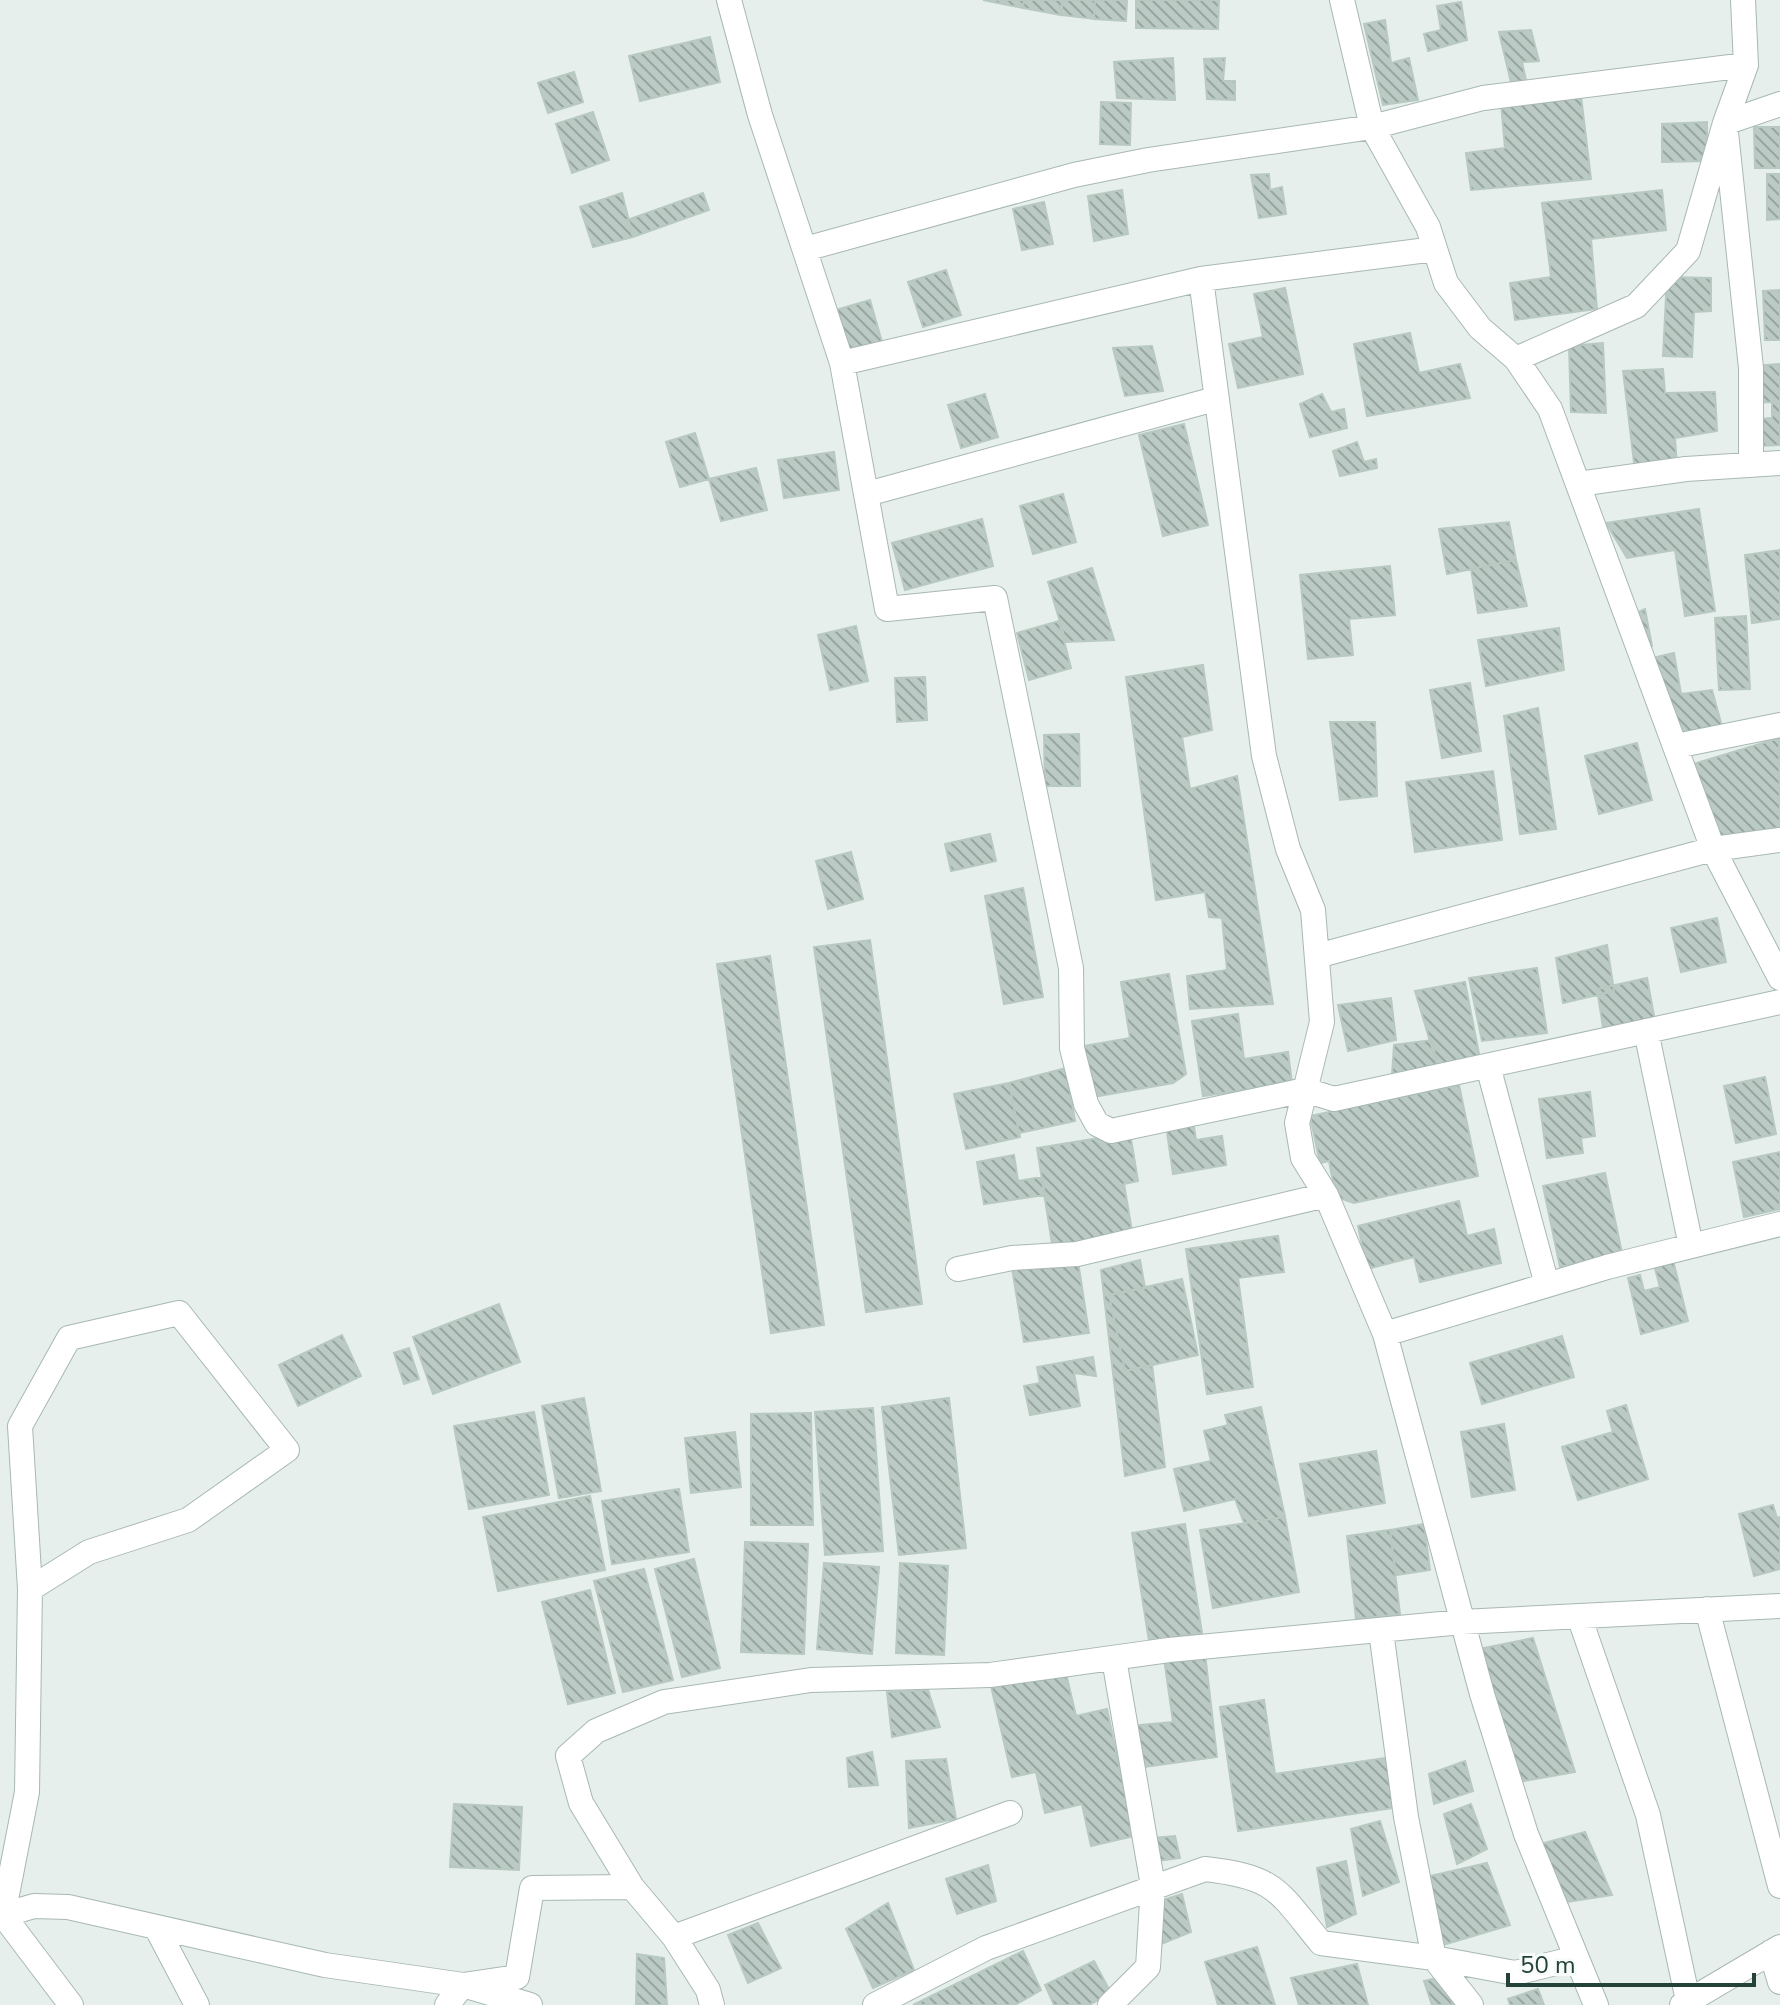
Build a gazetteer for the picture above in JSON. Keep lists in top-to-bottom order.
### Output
{
  "scale_bar": "50 m"
}
